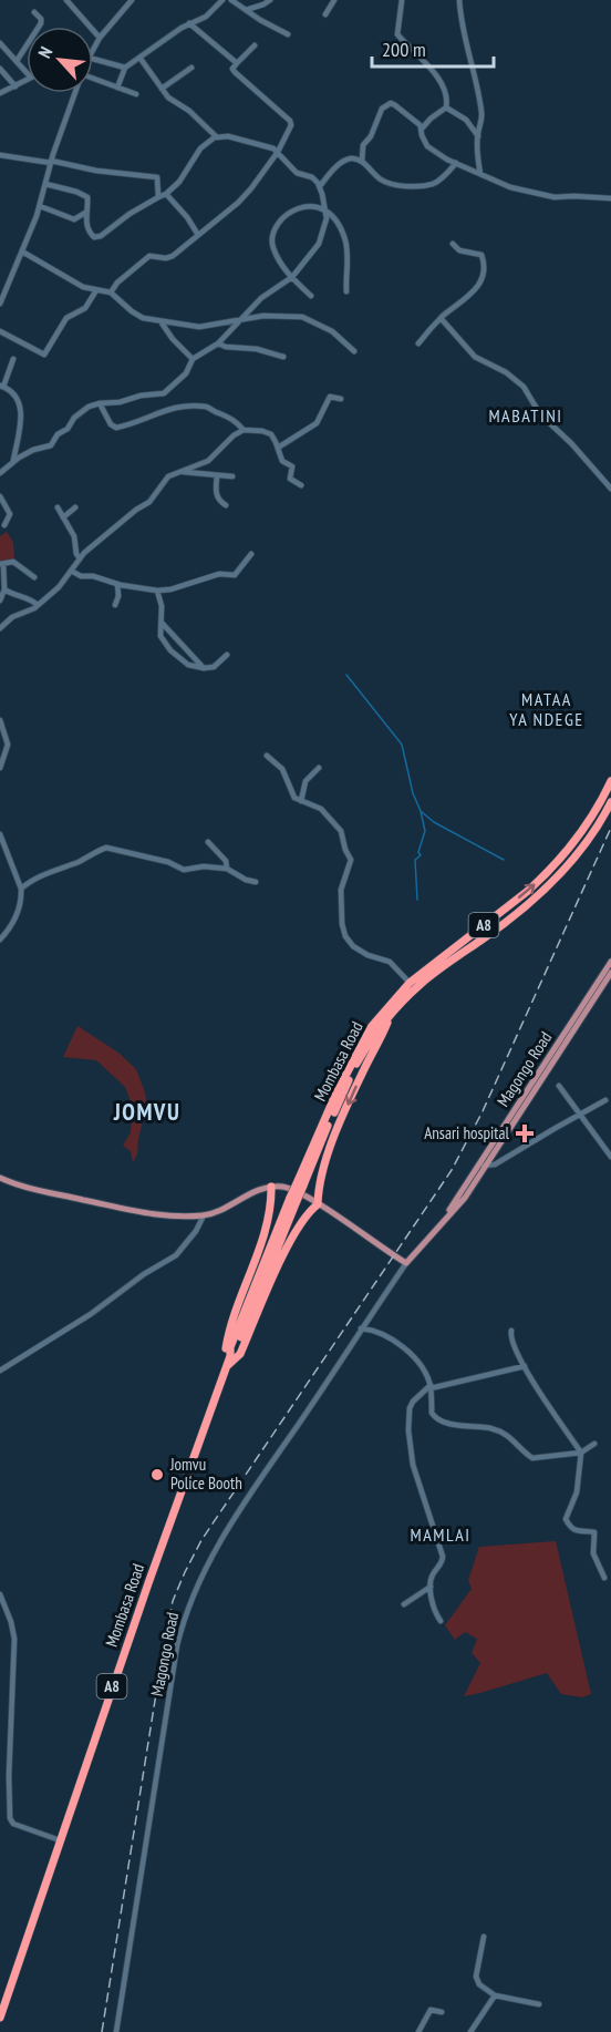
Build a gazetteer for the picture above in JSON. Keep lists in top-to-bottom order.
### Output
{
  "streets": {
    "highway": ["A8", "Mombasa Road"],
    "main road": ["Magongo Road"]
  },
  "districts": [
    "MABATINI",
    "MATAA YA NDEGE",
    "JOMVU",
    "MAMLAI"
  ],
  "places": {
    "health": ["Ansari hospital"],
    "other": ["Jomvu Police Booth"]
  },
  "scale_bar": "200 m",
  "north": "top left"
}
